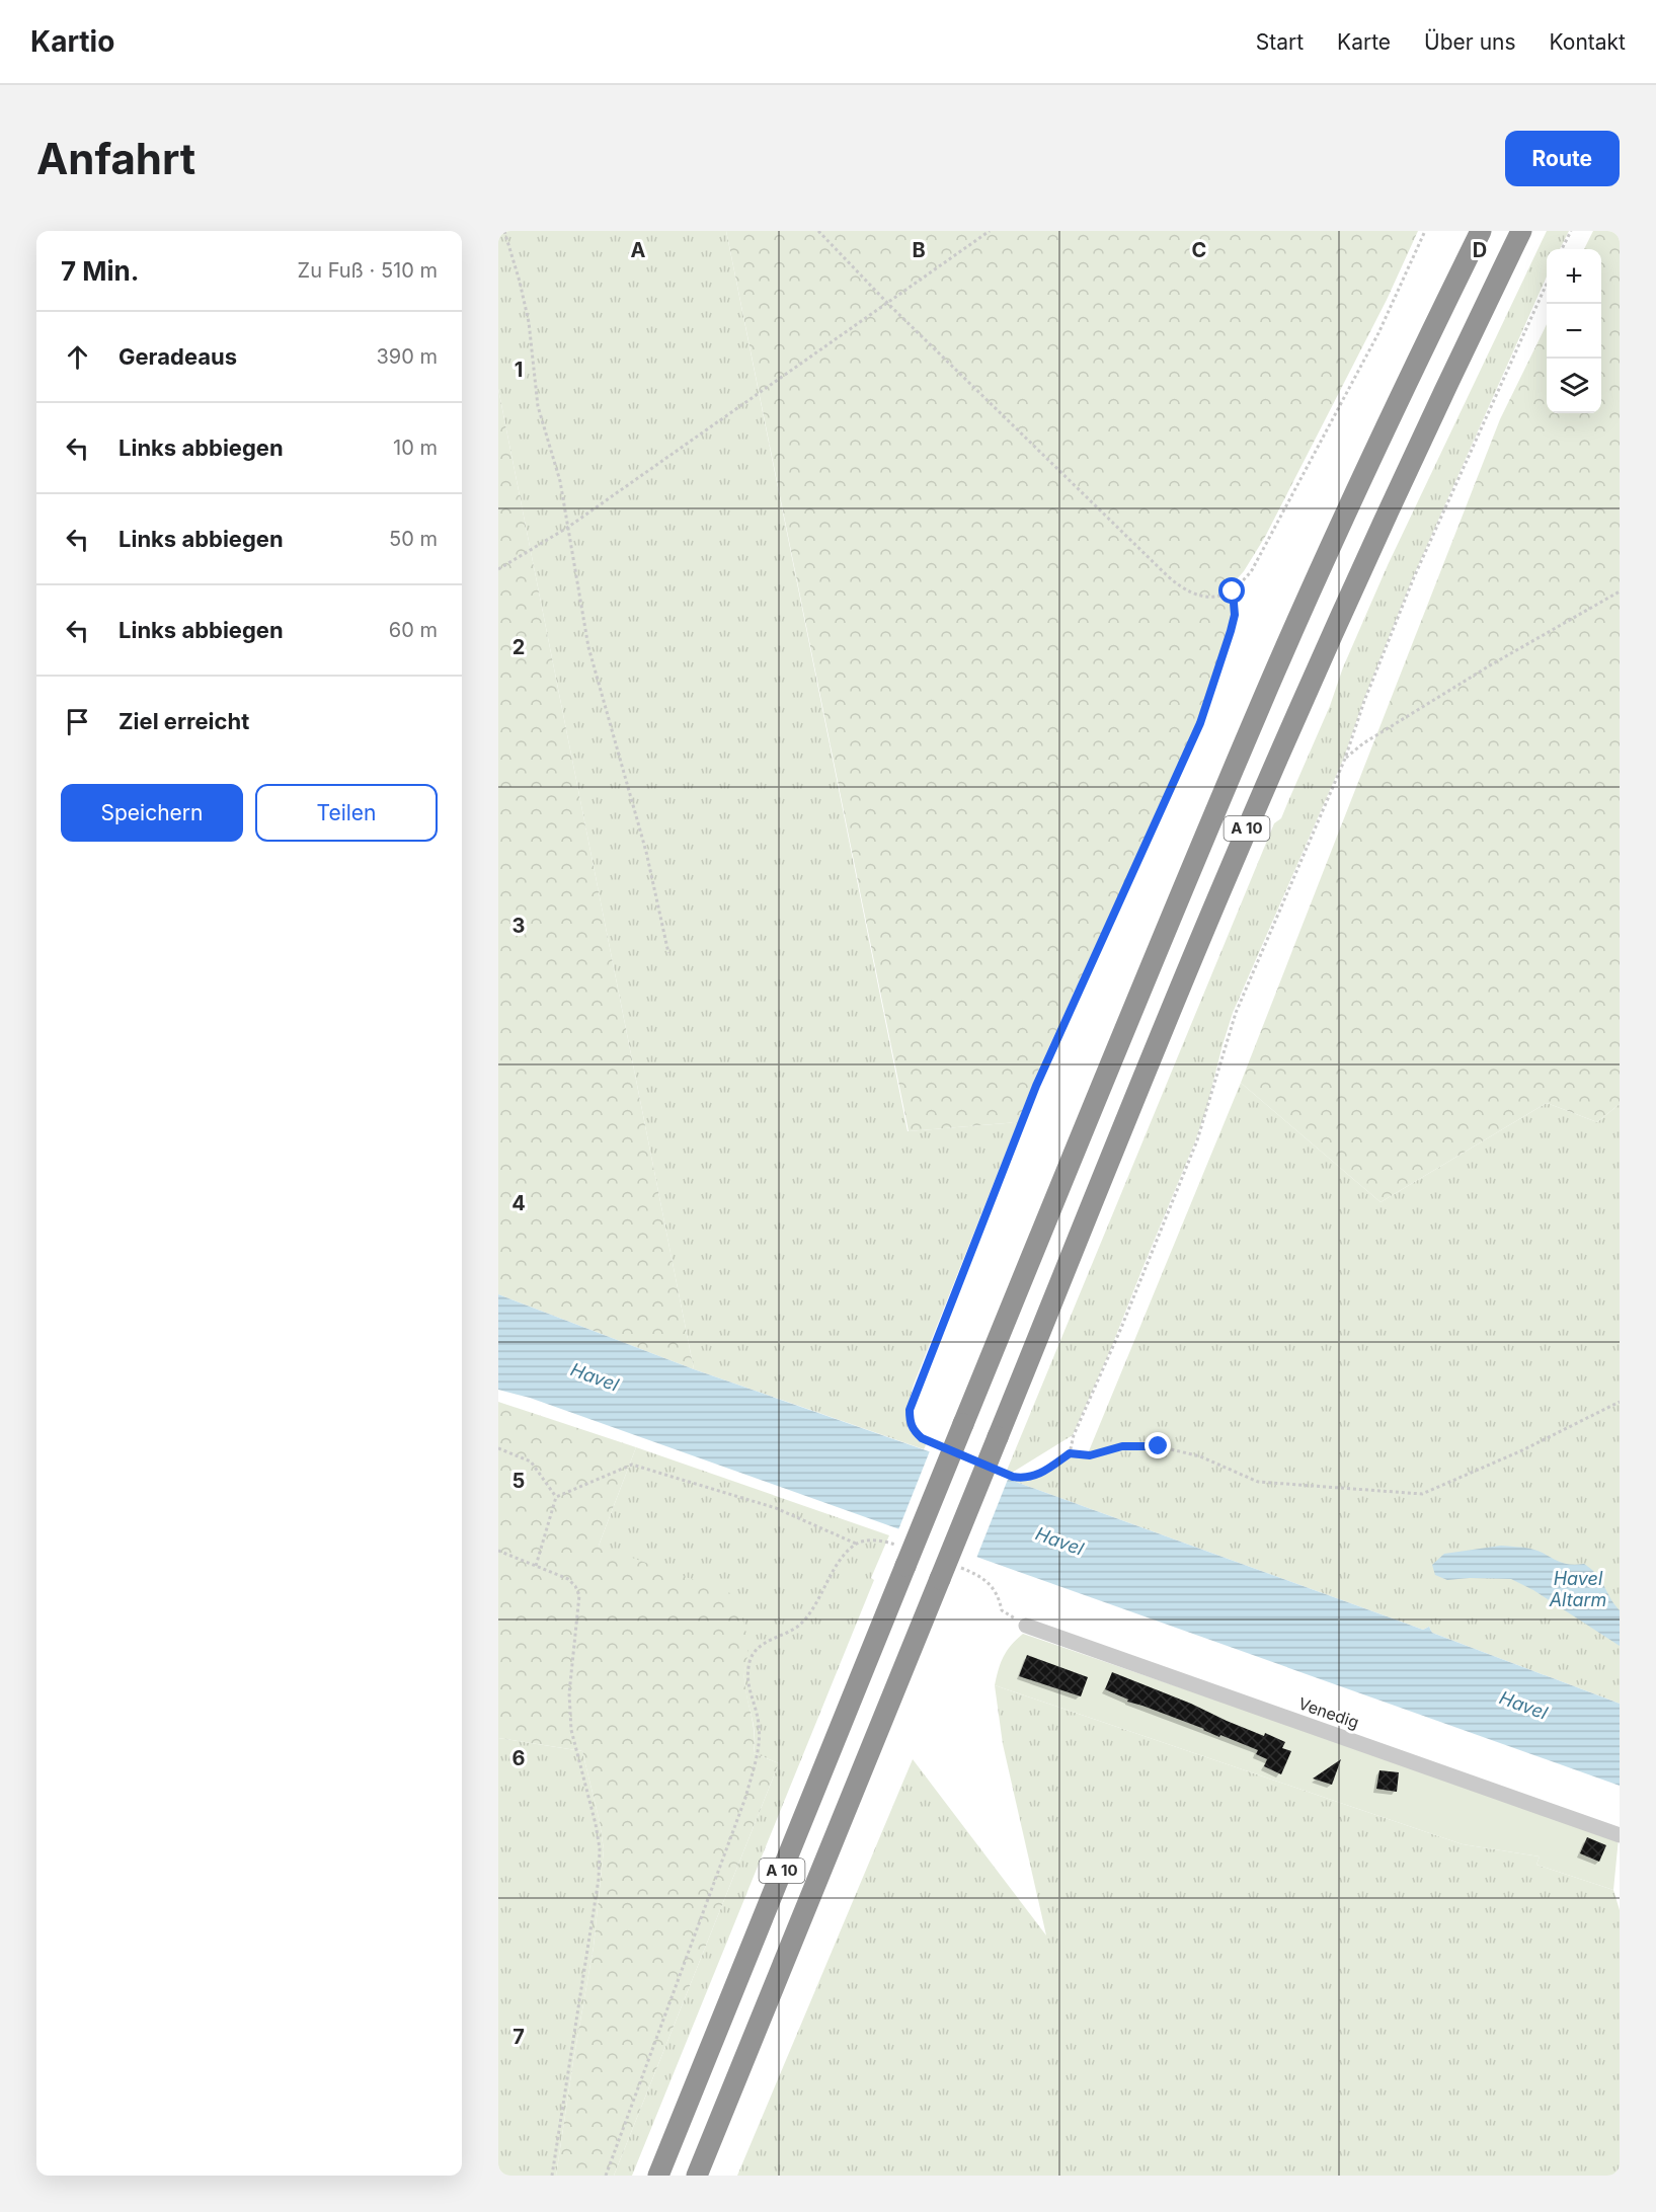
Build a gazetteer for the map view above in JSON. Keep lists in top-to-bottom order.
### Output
{
  "streets": {
    "highway": ["A 10"],
    "street": ["Venedig"]
  },
  "water": ["Havel", "Havel Altarm"],
  "page": {
    "header": "Kartio",
    "nav": [
      "Start",
      "Karte",
      "Über uns",
      "Kontakt"
    ],
    "buttons": [
      "Route",
      ["Speichern", "Teilen"]
    ],
    "title": "Anfahrt",
    "heading": ["7 Min.", "Zu Fuß · 510 m"],
    "map_buttons": ["+", "−"],
    "list": [
      ["Geradeaus", "390 m"],
      ["Links abbiegen", "10 m"],
      ["Links abbiegen", "50 m"],
      ["Links abbiegen", "60 m"],
      "Ziel erreicht"
    ]
  },
  "grid": {
    "columns": [
      "A",
      "B",
      "C",
      "D"
    ],
    "rows": [
      "1",
      "2",
      "3",
      "4",
      "5",
      "6",
      "7"
    ]
  }
}
